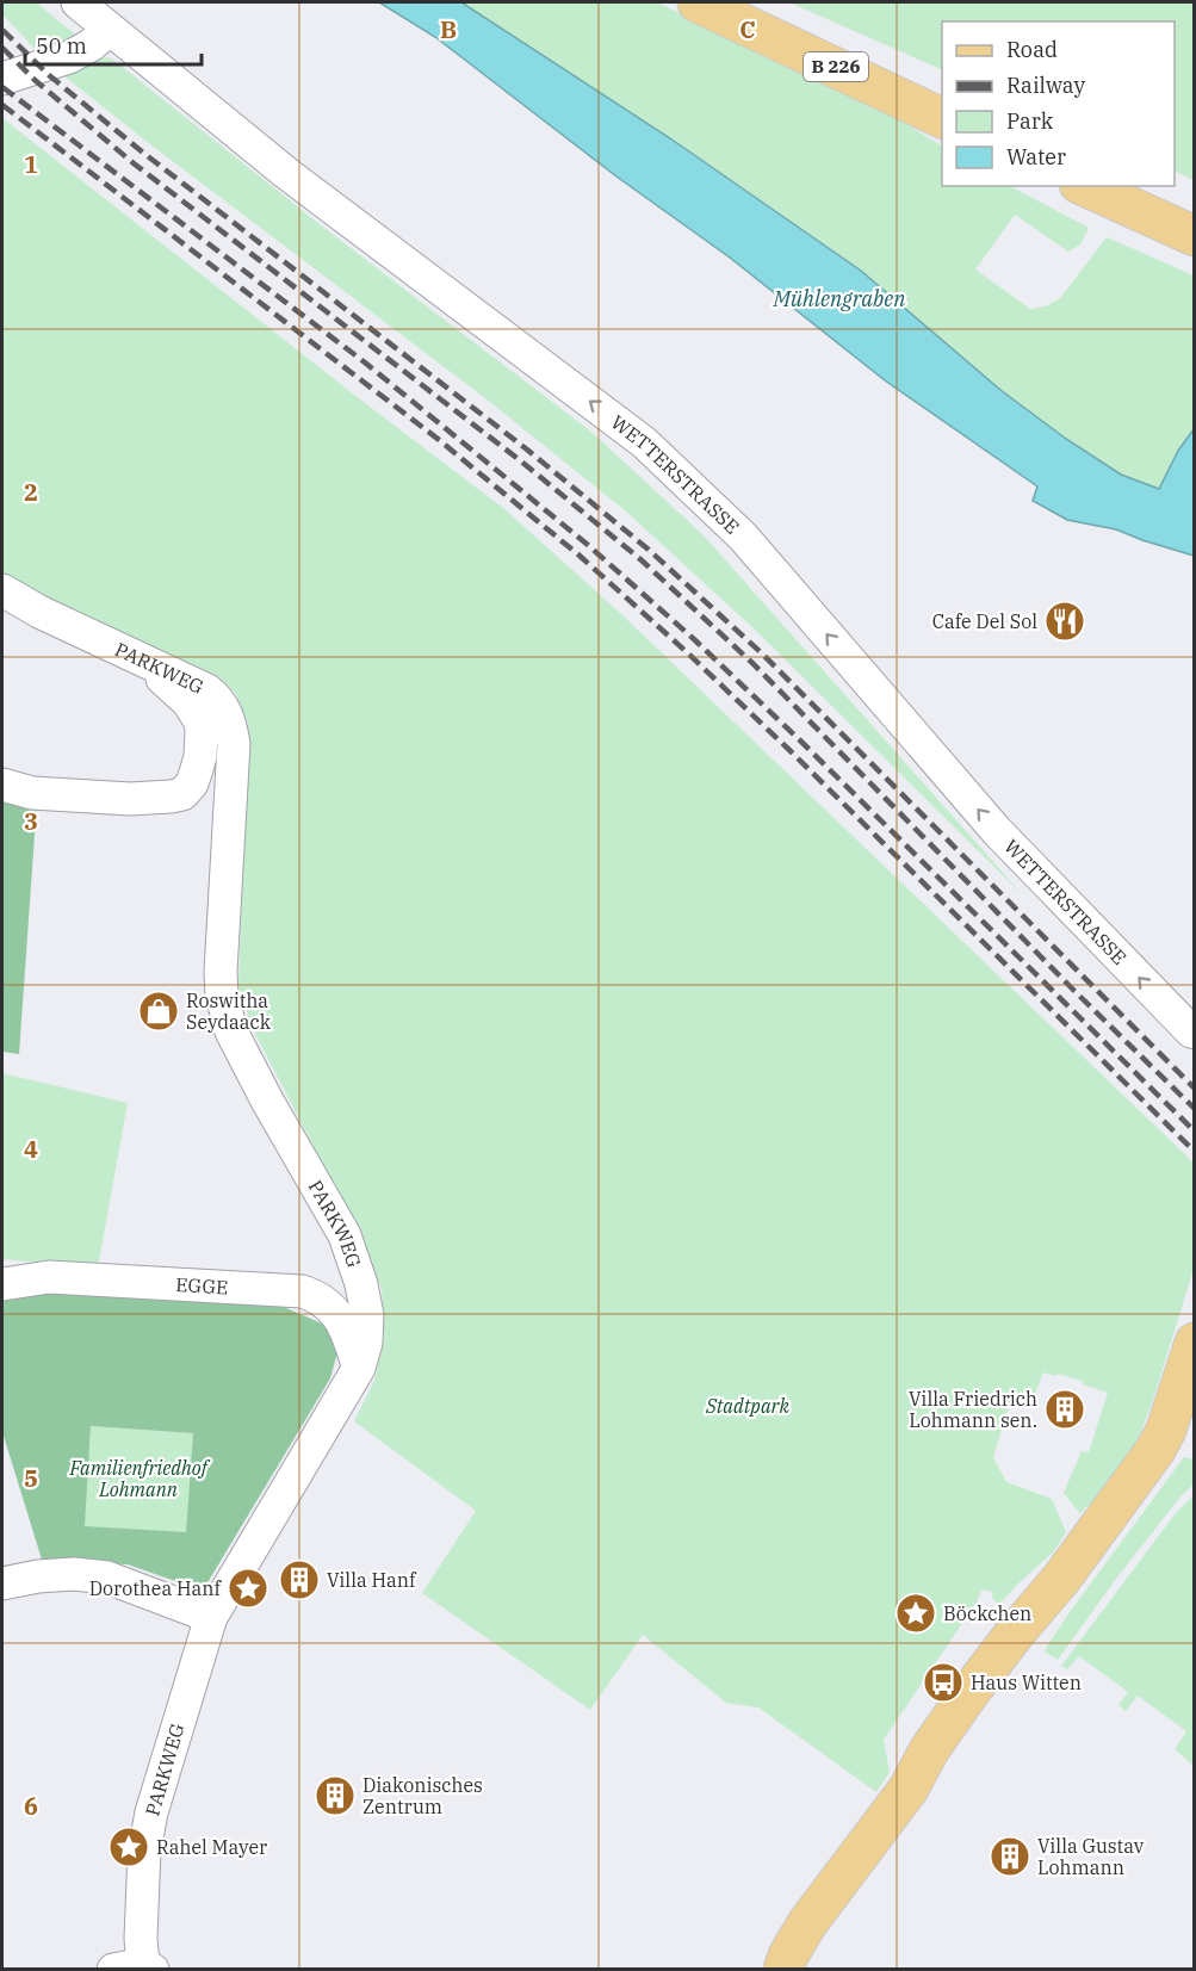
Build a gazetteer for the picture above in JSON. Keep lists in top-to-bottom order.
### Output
{
  "streets": {
    "main road": ["B 226"],
    "street": ["WETTERSTRASSE", "PARKWEG", "EGGE"]
  },
  "crossings": [
    ["PARKWEG", "EGGE"]
  ],
  "one_way": ["WETTERSTRASSE"],
  "water": ["Mühlengraben"],
  "parks": ["Stadtpark", "Familienfriedhof Lohmann"],
  "places": {
    "restaurant": ["Cafe Del Sol"],
    "shop": ["Roswitha Seydaack"],
    "building": [
      "Villa Friedrich Lohmann sen.",
      "Villa Hanf",
      "Diakonisches Zentrum",
      "Villa Gustav Lohmann"
    ],
    "place": ["Dorothea Hanf", "Böckchen", "Rahel Mayer"],
    "bus stop": ["Haus Witten"]
  },
  "legend": [
    "Road",
    "Railway",
    "Park",
    "Water"
  ],
  "scale_bar": "50 m",
  "grid": {
    "columns": ["B", "C"],
    "rows": [
      "1",
      "2",
      "3",
      "4",
      "5",
      "6"
    ]
  }
}
